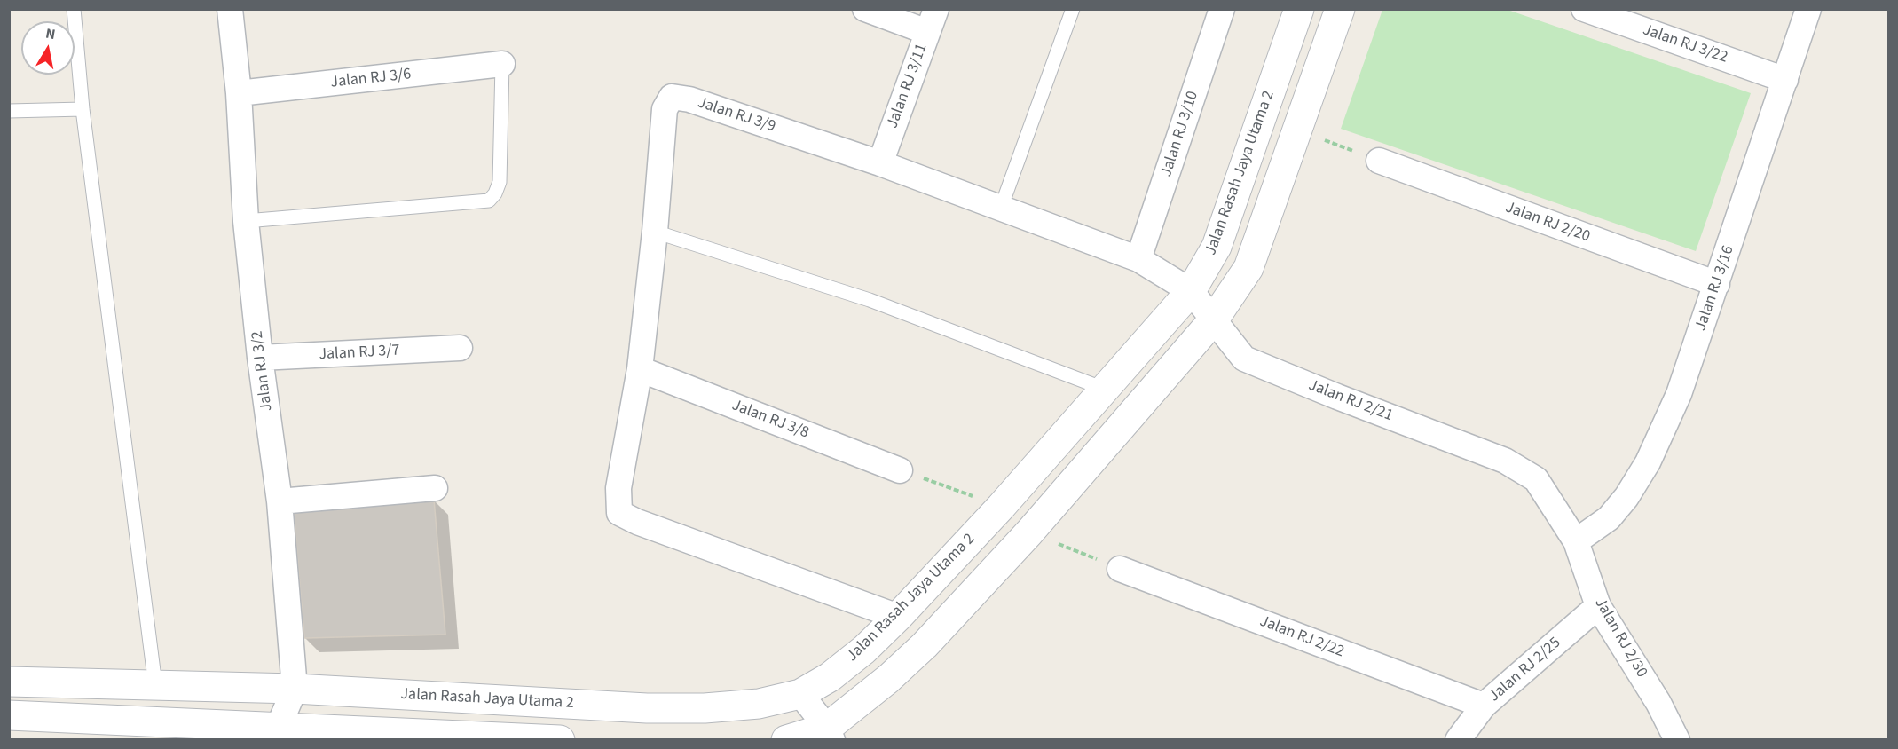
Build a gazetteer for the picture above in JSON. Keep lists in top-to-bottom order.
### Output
{
  "streets": {
    "street": [
      "Jalan RJ 3/22",
      "Jalan RJ 3/6",
      "Jalan RJ 3/11",
      "Jalan RJ 3/9",
      "Jalan RJ 3/10",
      "Jalan Rasah Jaya Utama 2",
      "Jalan RJ 2/20",
      "Jalan RJ 3/16",
      "Jalan RJ 3/7",
      "Jalan RJ 3/2",
      "Jalan RJ 2/21",
      "Jalan RJ 3/8",
      "Jalan RJ 2/22",
      "Jalan RJ 2/30",
      "Jalan RJ 2/25"
    ]
  },
  "crossings": [
    ["Jalan RJ 3/22", "Jalan RJ 3/16"],
    ["Jalan RJ 3/6", "Jalan RJ 3/2"],
    ["Jalan RJ 3/11", "Jalan RJ 3/9"],
    ["Jalan RJ 3/9", "Jalan RJ 3/10"],
    ["Jalan RJ 3/9", "Jalan Rasah Jaya Utama 2"],
    ["Jalan RJ 3/9", "Jalan RJ 2/21"],
    ["Jalan RJ 3/9", "Jalan RJ 3/8"],
    ["Jalan Rasah Jaya Utama 2", "Jalan RJ 3/2"],
    ["Jalan Rasah Jaya Utama 2", "Jalan RJ 2/21"],
    ["Jalan RJ 2/20", "Jalan RJ 3/16"],
    ["Jalan RJ 3/16", "Jalan RJ 2/30"],
    ["Jalan RJ 3/7", "Jalan RJ 3/2"],
    ["Jalan RJ 2/21", "Jalan RJ 2/30"],
    ["Jalan RJ 2/22", "Jalan RJ 2/25"],
    ["Jalan RJ 2/30", "Jalan RJ 2/25"]
  ],
  "north": "top"
}
